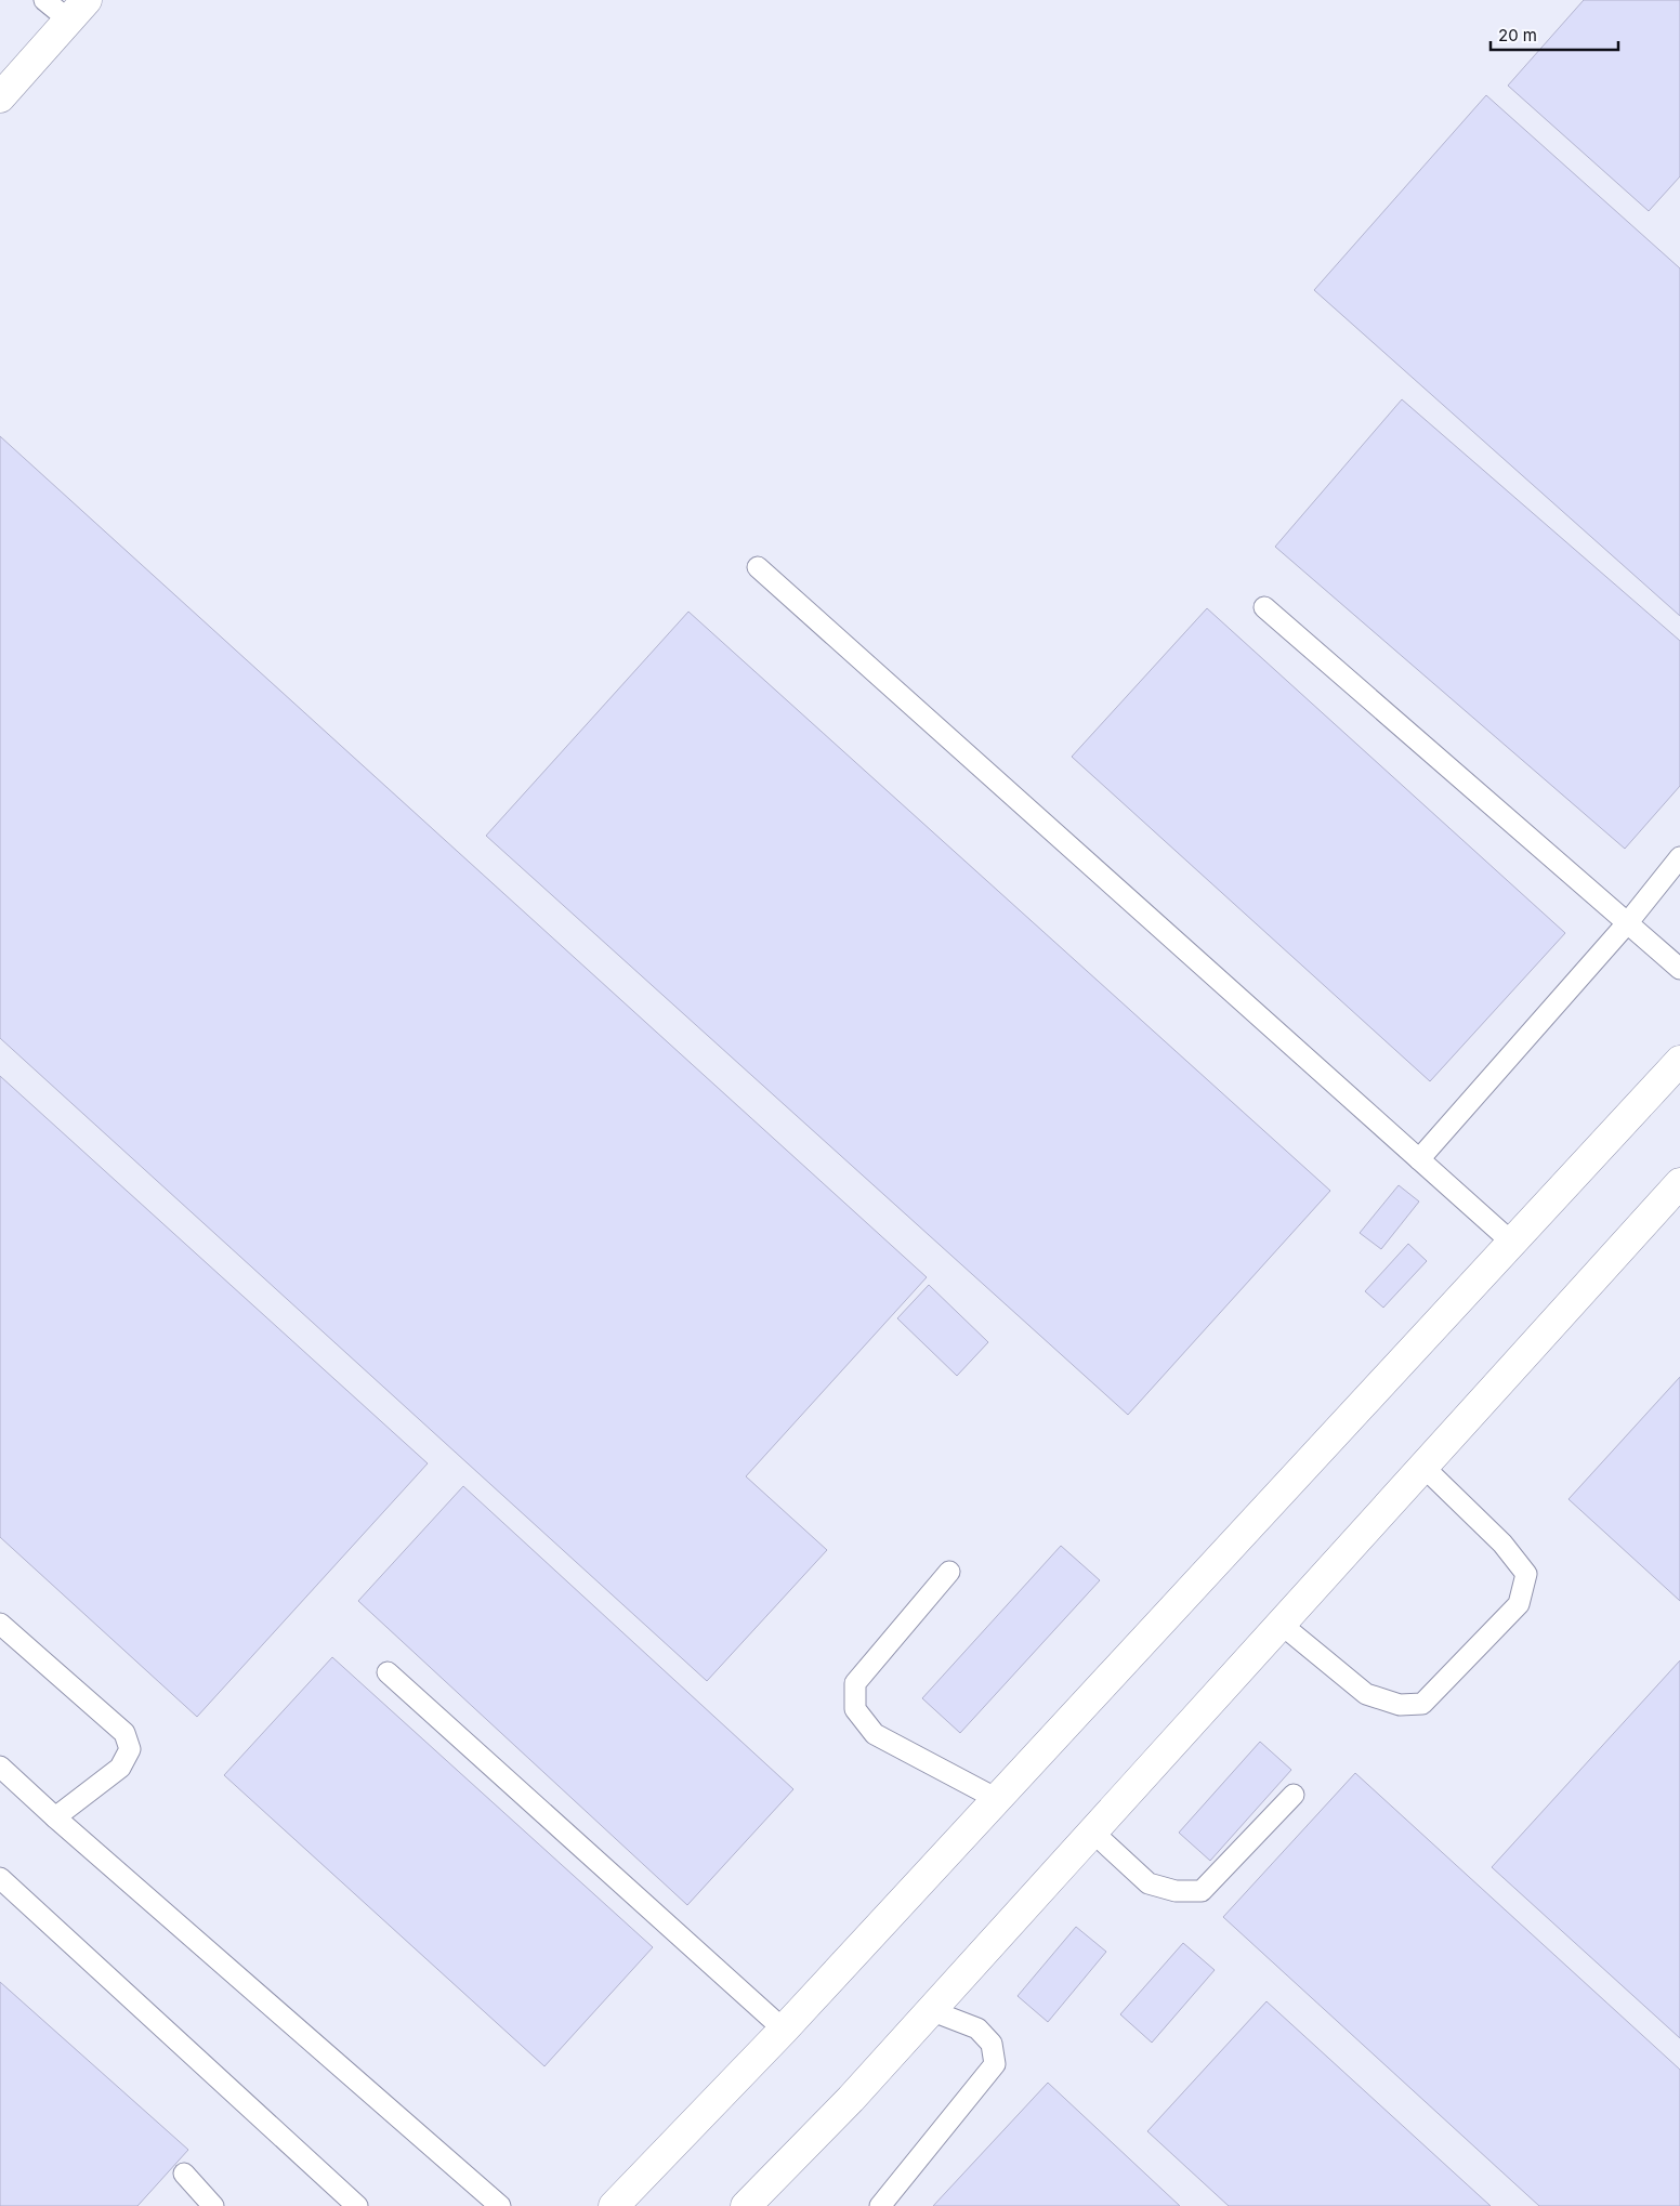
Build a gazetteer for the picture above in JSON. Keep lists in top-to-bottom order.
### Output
{
  "scale_bar": "20 m"
}
